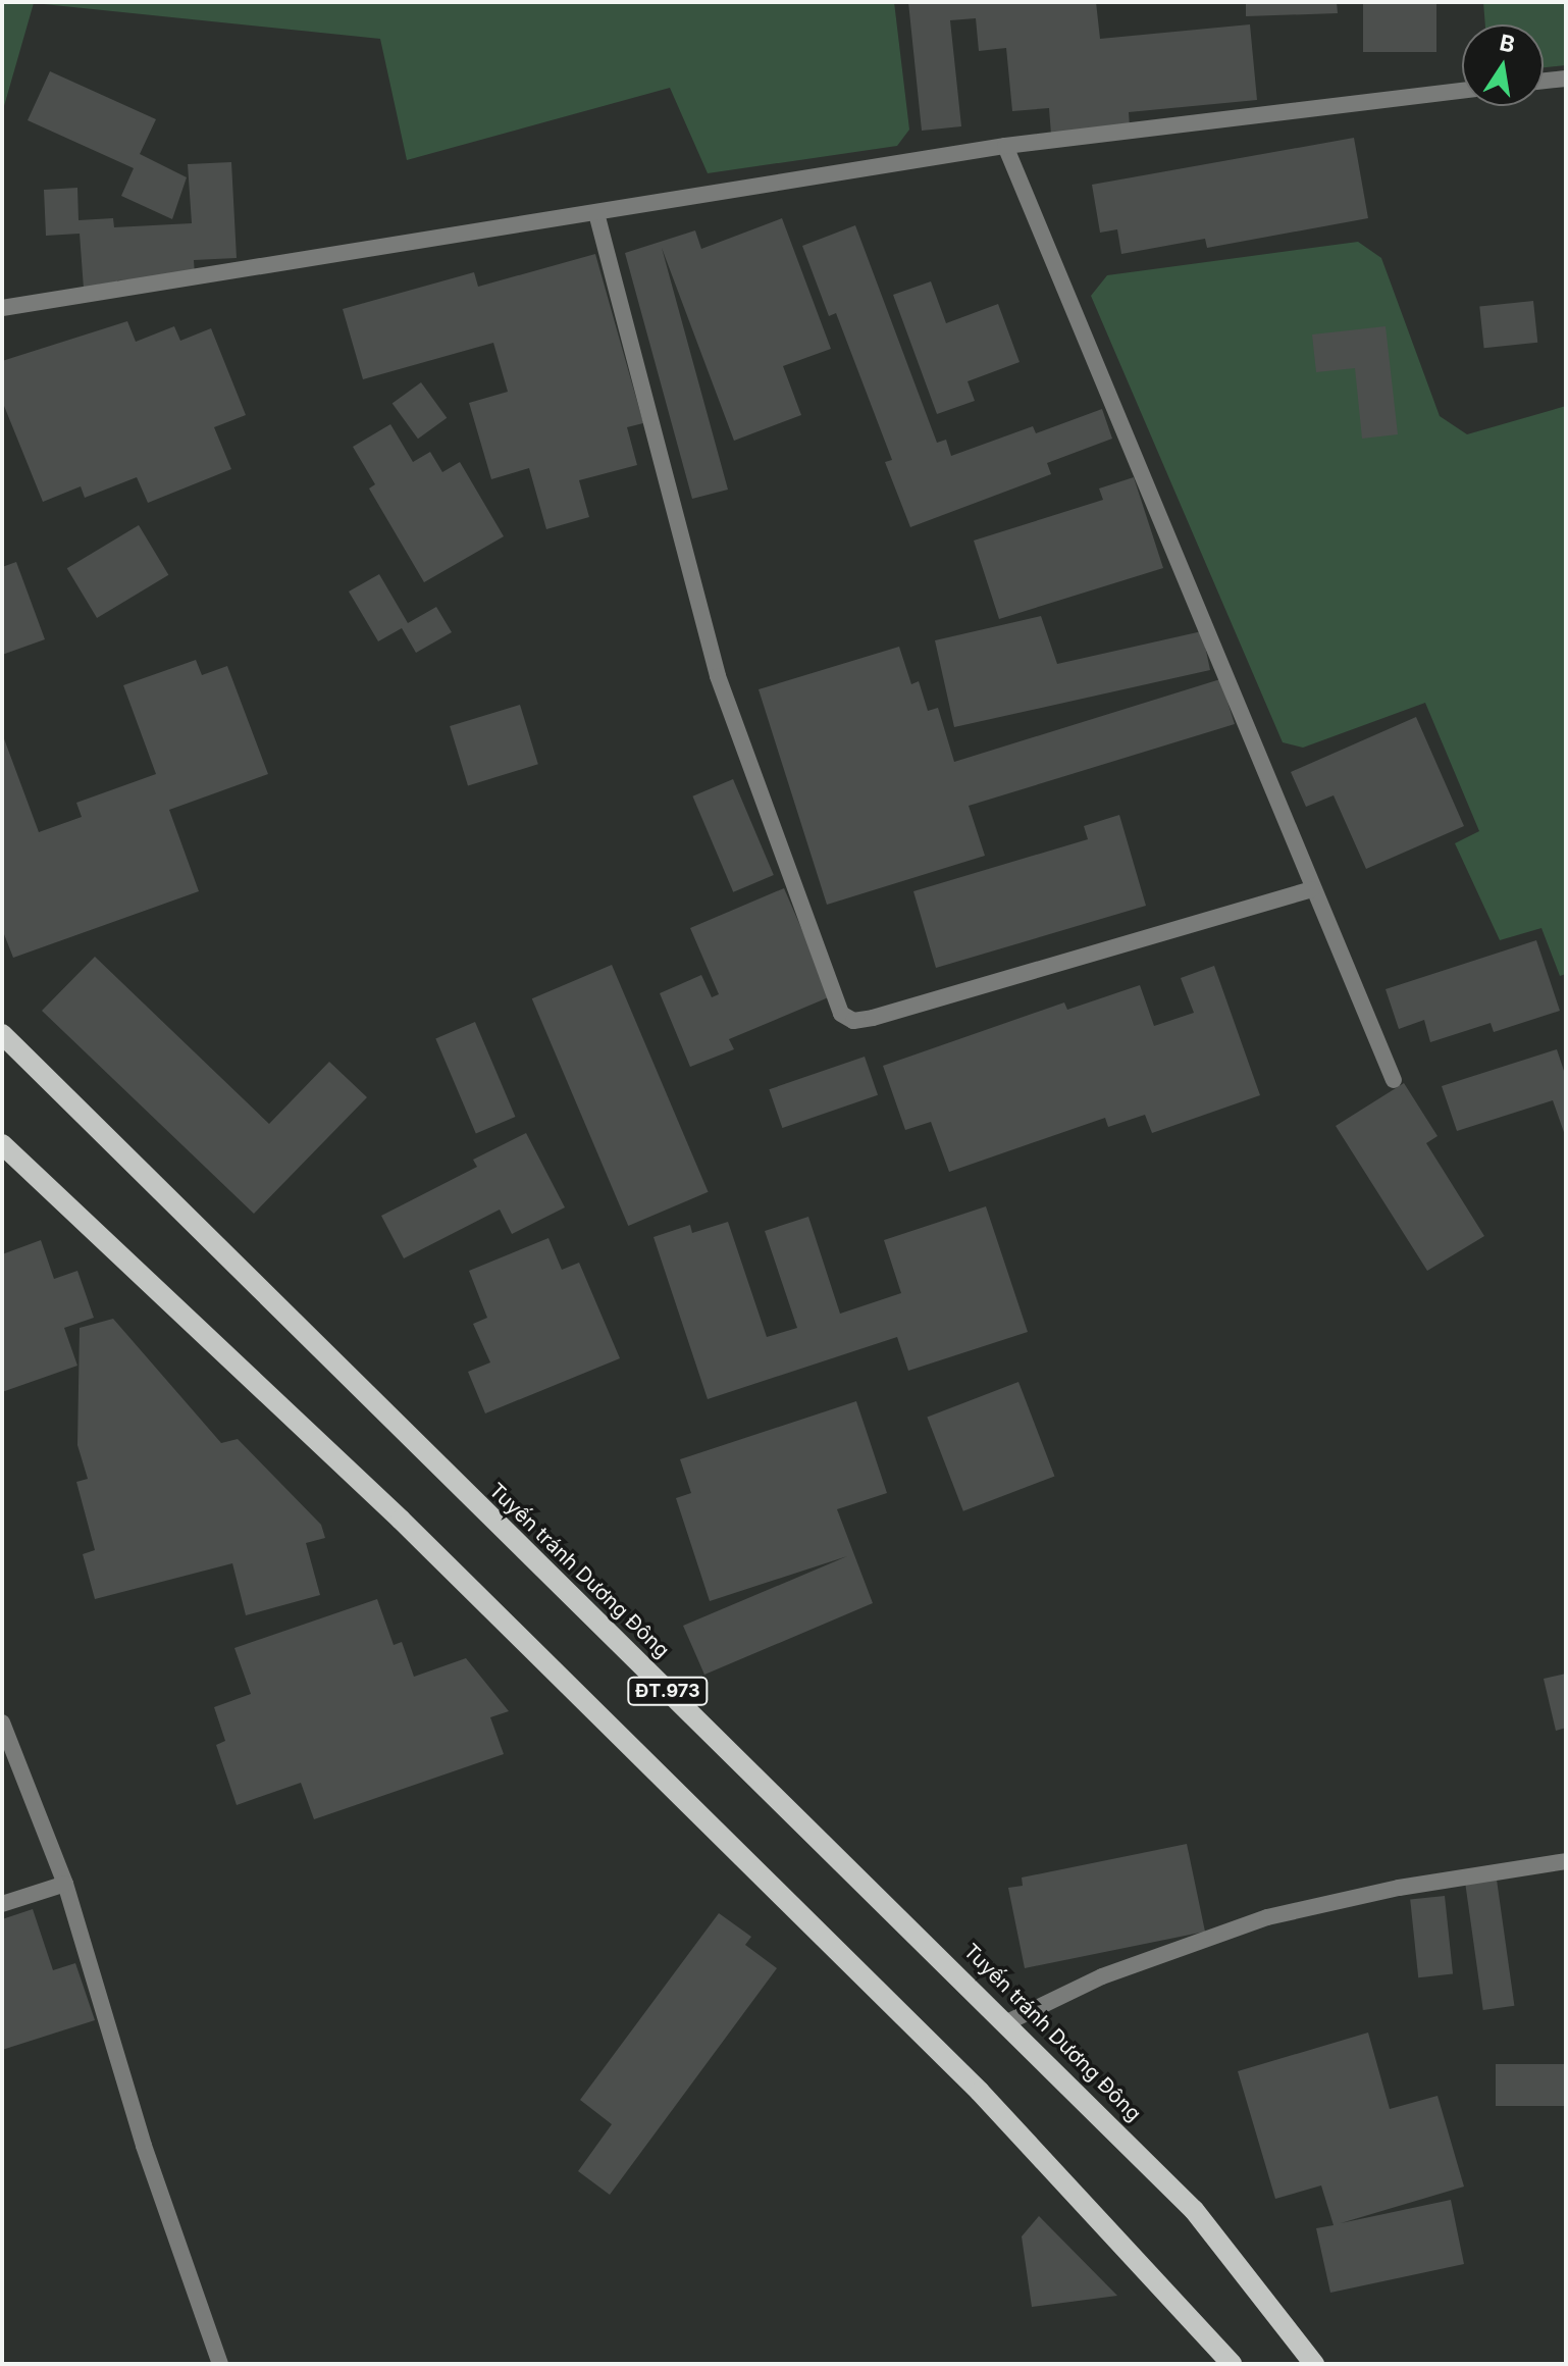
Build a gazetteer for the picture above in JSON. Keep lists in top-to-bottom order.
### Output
{
  "streets": {
    "main road": ["Tuyến tránh Dương Đông", "ĐT.973"]
  },
  "north": "top"
}
